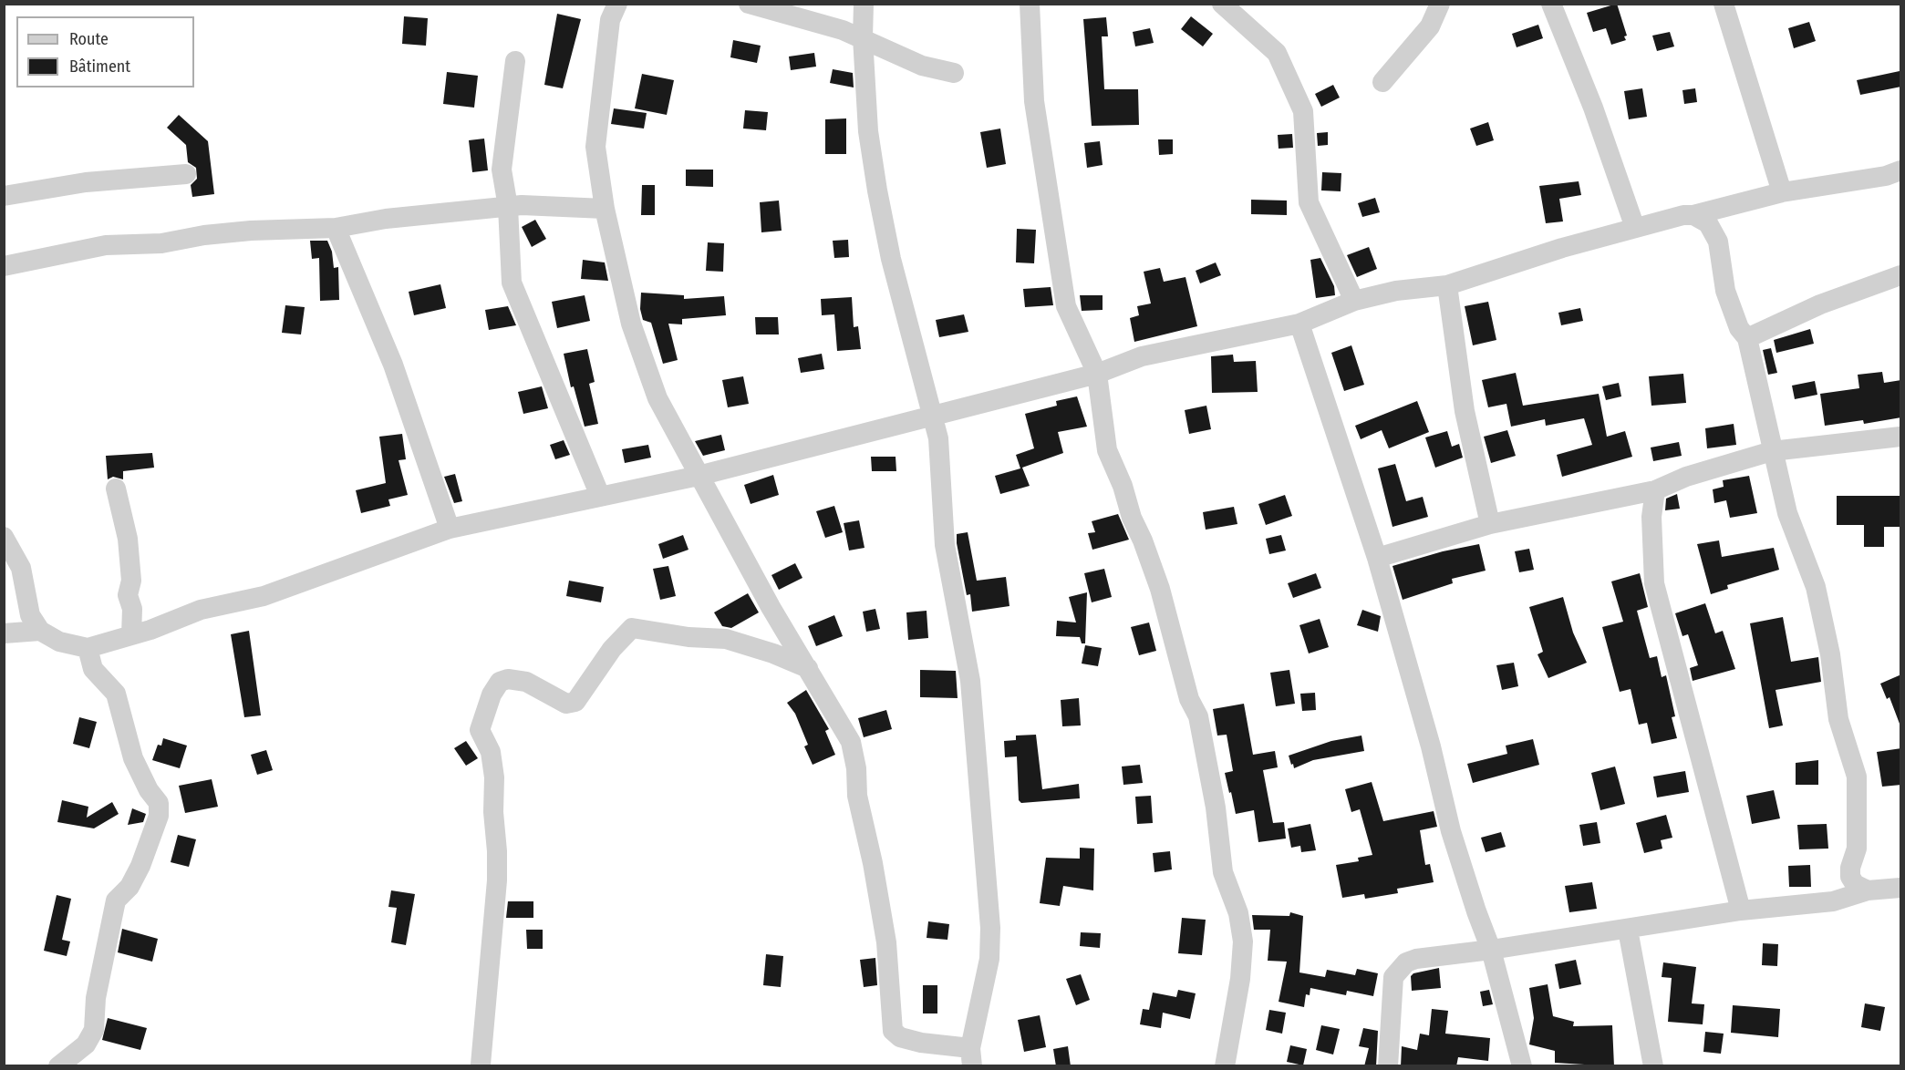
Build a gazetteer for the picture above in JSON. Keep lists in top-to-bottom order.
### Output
{
  "legend": ["Route", "Bâtiment"]
}
